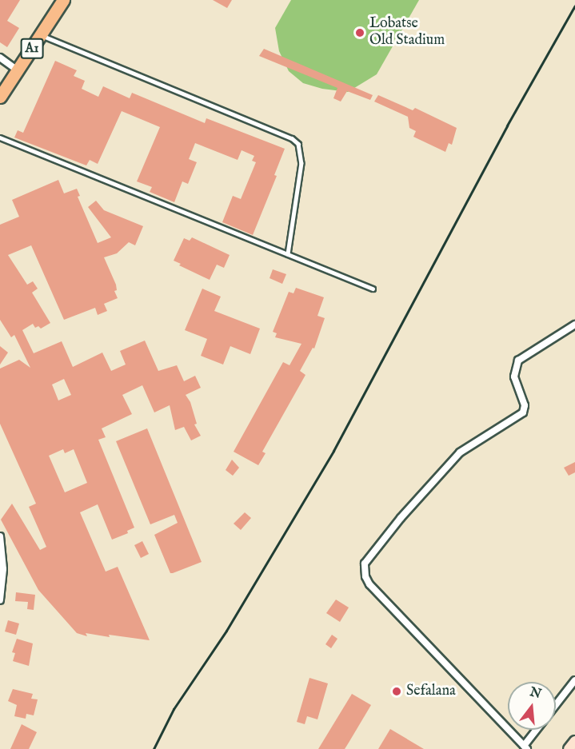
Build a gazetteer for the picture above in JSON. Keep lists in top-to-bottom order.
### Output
{
  "streets": {
    "highway": ["A1"]
  },
  "places": ["Lobatse Old Stadium", "Sefalana"],
  "north": "top"
}
